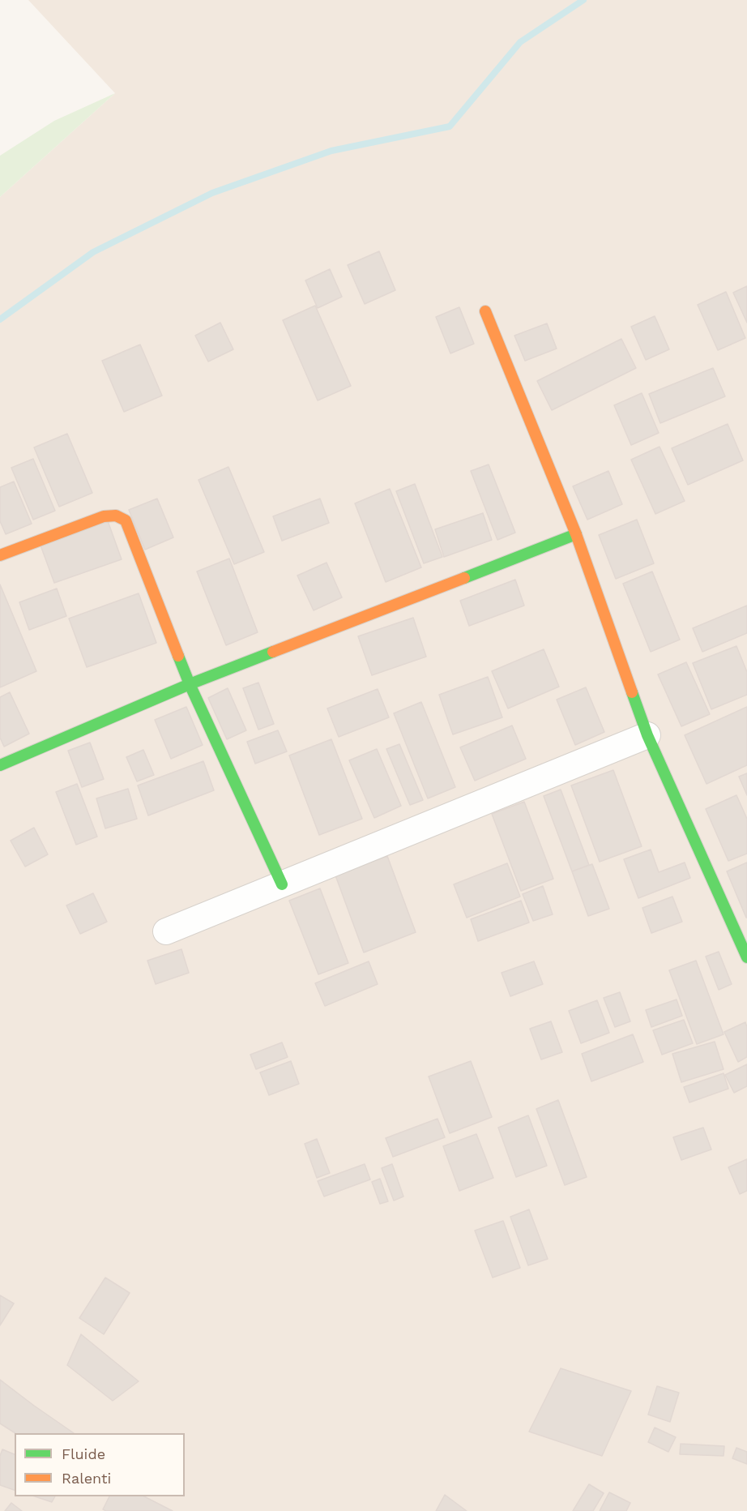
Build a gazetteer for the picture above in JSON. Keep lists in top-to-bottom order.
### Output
{
  "legend": ["Fluide", "Ralenti"]
}
